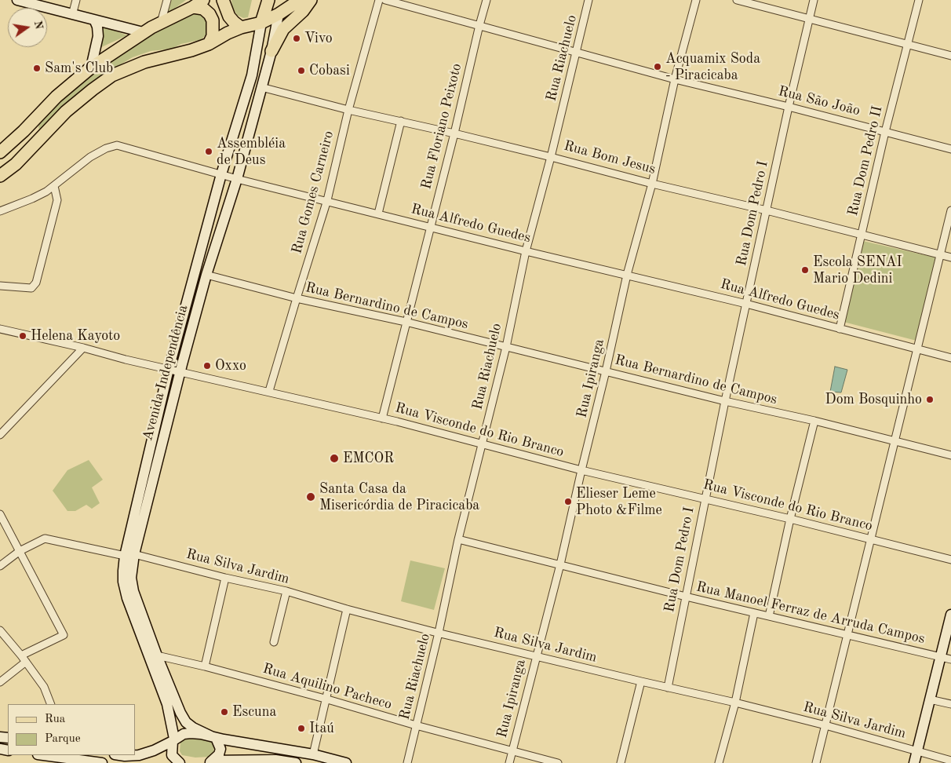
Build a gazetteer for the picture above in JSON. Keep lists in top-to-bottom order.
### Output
{
  "streets": {
    "main road": ["Avenida Independência"],
    "street": [
      "Rua Riachuelo",
      "Rua São João",
      "Rua Floriano Peixoto",
      "Rua Bom Jesus",
      "Rua Dom Pedro II",
      "Rua Gomes Carneiro",
      "Rua Dom Pedro I",
      "Rua Alfredo Guedes",
      "Rua Bernardino de Campos",
      "Rua Ipiranga",
      "Rua Visconde do Rio Branco",
      "Rua Silva Jardim",
      "Rua Manoel Ferraz de Arruda Campos",
      "Rua Aquilino Pacheco"
    ]
  },
  "crossings": [
    ["Rua Riachuelo", "Rua São João"],
    ["Rua Riachuelo", "Rua Bom Jesus"],
    ["Rua Riachuelo", "Rua Alfredo Guedes"],
    ["Rua Riachuelo", "Rua Bernardino de Campos"],
    ["Rua Riachuelo", "Rua Visconde do Rio Branco"],
    ["Rua Riachuelo", "Rua Silva Jardim"],
    ["Rua Riachuelo", "Rua Manoel Ferraz de Arruda Campos"],
    ["Rua Riachuelo", "Rua Aquilino Pacheco"],
    ["Rua São João", "Rua Floriano Peixoto"],
    ["Rua São João", "Rua Dom Pedro II"],
    ["Rua São João", "Rua Dom Pedro I"],
    ["Rua São João", "Rua Ipiranga"],
    ["Rua Floriano Peixoto", "Rua Bom Jesus"],
    ["Rua Floriano Peixoto", "Rua Alfredo Guedes"],
    ["Rua Floriano Peixoto", "Rua Bernardino de Campos"],
    ["Rua Floriano Peixoto", "Rua Visconde do Rio Branco"],
    ["Rua Bom Jesus", "Rua Dom Pedro II"],
    ["Rua Bom Jesus", "Rua Gomes Carneiro"],
    ["Rua Bom Jesus", "Rua Dom Pedro I"],
    ["Rua Bom Jesus", "Avenida Independência"],
    ["Rua Bom Jesus", "Rua Ipiranga"],
    ["Rua Dom Pedro II", "Rua Alfredo Guedes"],
    ["Rua Gomes Carneiro", "Rua Alfredo Guedes"],
    ["Rua Gomes Carneiro", "Rua Bernardino de Campos"],
    ["Rua Gomes Carneiro", "Rua Visconde do Rio Branco"],
    ["Rua Dom Pedro I", "Rua Alfredo Guedes"],
    ["Rua Dom Pedro I", "Rua Bernardino de Campos"],
    ["Rua Dom Pedro I", "Rua Visconde do Rio Branco"],
    ["Rua Dom Pedro I", "Rua Silva Jardim"],
    ["Rua Dom Pedro I", "Rua Manoel Ferraz de Arruda Campos"],
    ["Rua Alfredo Guedes", "Avenida Independência"],
    ["Rua Alfredo Guedes", "Rua Ipiranga"],
    ["Rua Bernardino de Campos", "Avenida Independência"],
    ["Rua Bernardino de Campos", "Rua Ipiranga"],
    ["Avenida Independência", "Rua Visconde do Rio Branco"],
    ["Avenida Independência", "Rua Silva Jardim"],
    ["Avenida Independência", "Rua Aquilino Pacheco"],
    ["Rua Ipiranga", "Rua Visconde do Rio Branco"],
    ["Rua Ipiranga", "Rua Silva Jardim"],
    ["Rua Ipiranga", "Rua Manoel Ferraz de Arruda Campos"],
    ["Rua Ipiranga", "Rua Aquilino Pacheco"]
  ],
  "places": [
    "Vivo",
    "Acquamix Soda - Piracicaba",
    "Sam's Club",
    "Cobasi",
    "Assembléia de Deus",
    "Escola SENAI Mario Dedini",
    "Helena Kayoto",
    "Oxxo",
    "Dom Bosquinho",
    "EMCOR",
    "Santa Casa da Misericórdia de Piracicaba",
    "Elieser Leme Photo &Filme",
    "Escuna",
    "Itaú"
  ],
  "legend": ["Rua", "Parque"],
  "north": "right"
}
